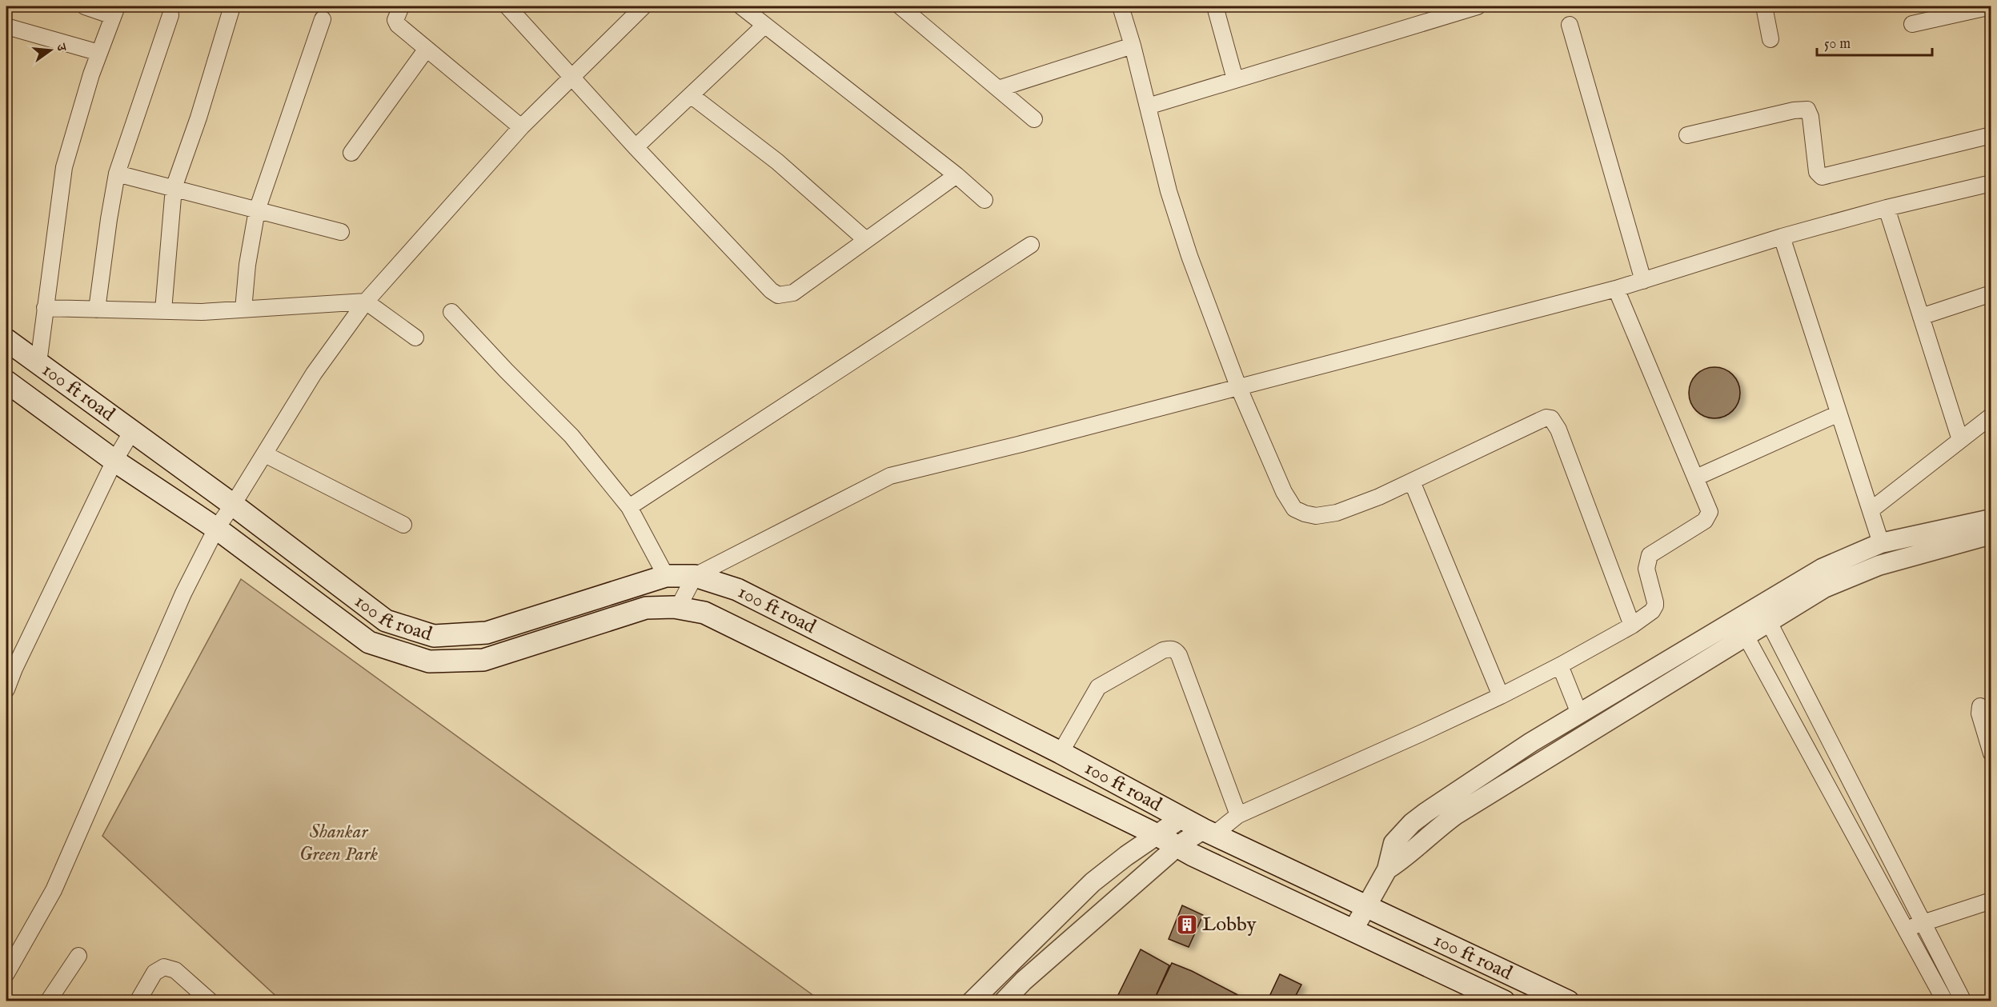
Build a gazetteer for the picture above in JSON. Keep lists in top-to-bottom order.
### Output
{
  "streets": {
    "main road": ["100 ft road"]
  },
  "parks": ["Shankar Green Park"],
  "places": {
    "building": ["Lobby"]
  },
  "scale_bar": "50 m",
  "north": "right"
}
